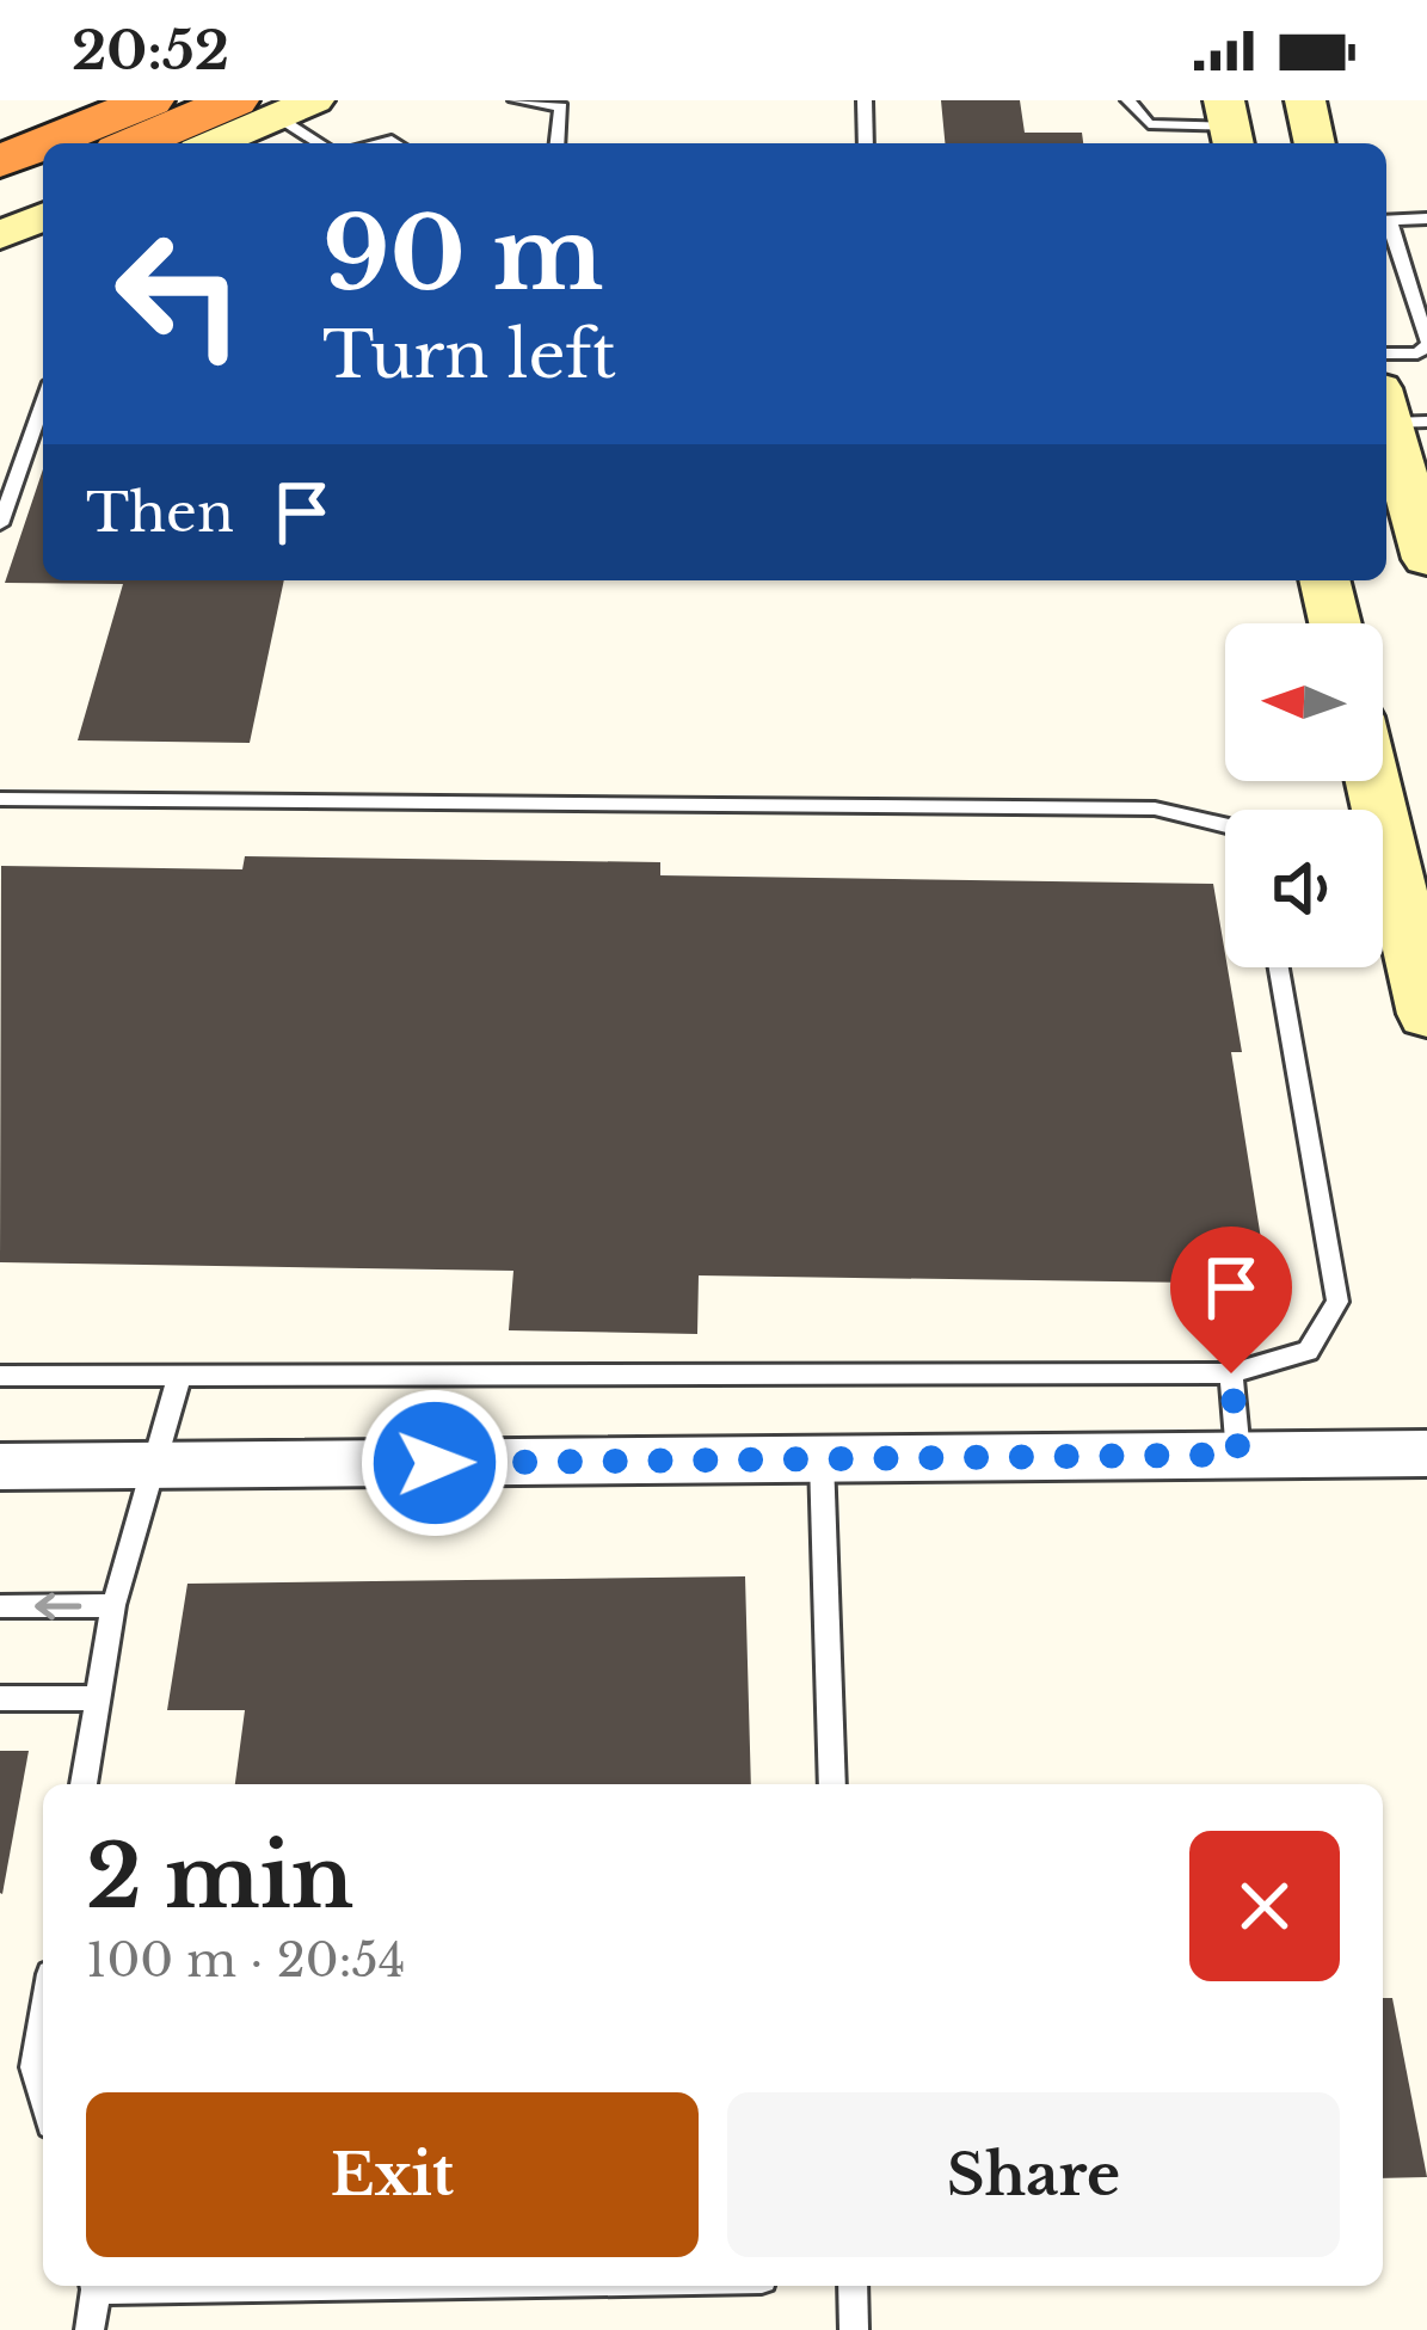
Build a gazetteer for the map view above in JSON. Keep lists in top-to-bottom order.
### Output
{
  "north": "left",
  "page": {
    "status": "20:52",
    "turn": ["90 m", "Turn left"],
    "then": "Then",
    "heading": ["2 min", "100 m · 20:54"],
    "buttons": ["Exit", "Share"]
  }
}
